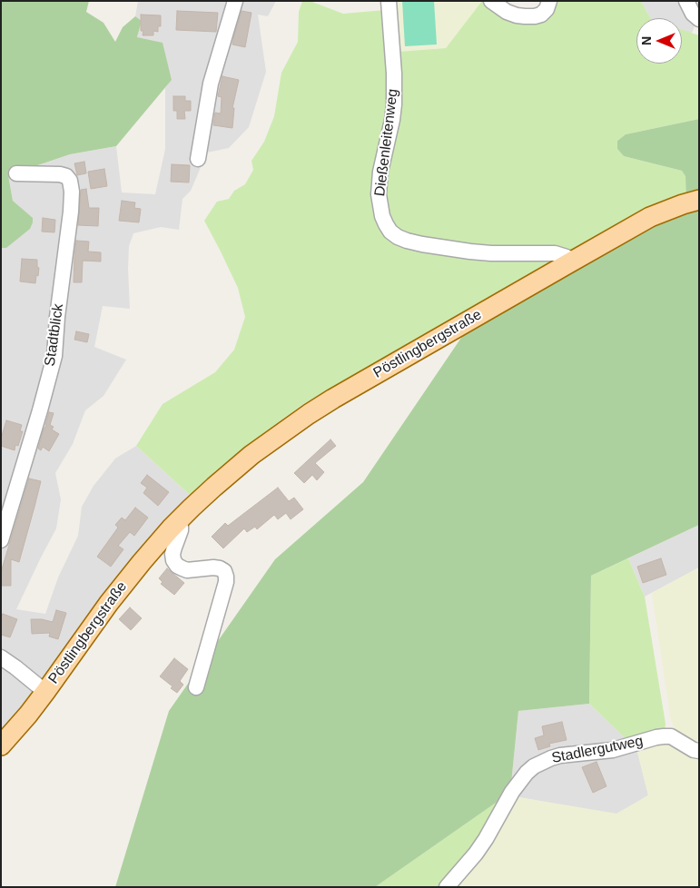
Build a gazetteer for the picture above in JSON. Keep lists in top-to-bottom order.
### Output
{
  "streets": {
    "main road": ["Pöstlingbergstraße"],
    "street": ["Dießenleitenweg", "Stadtblick", "Stadlergutweg"]
  },
  "crossings": [
    ["Dießenleitenweg", "Pöstlingbergstraße"]
  ],
  "north": "left"
}
